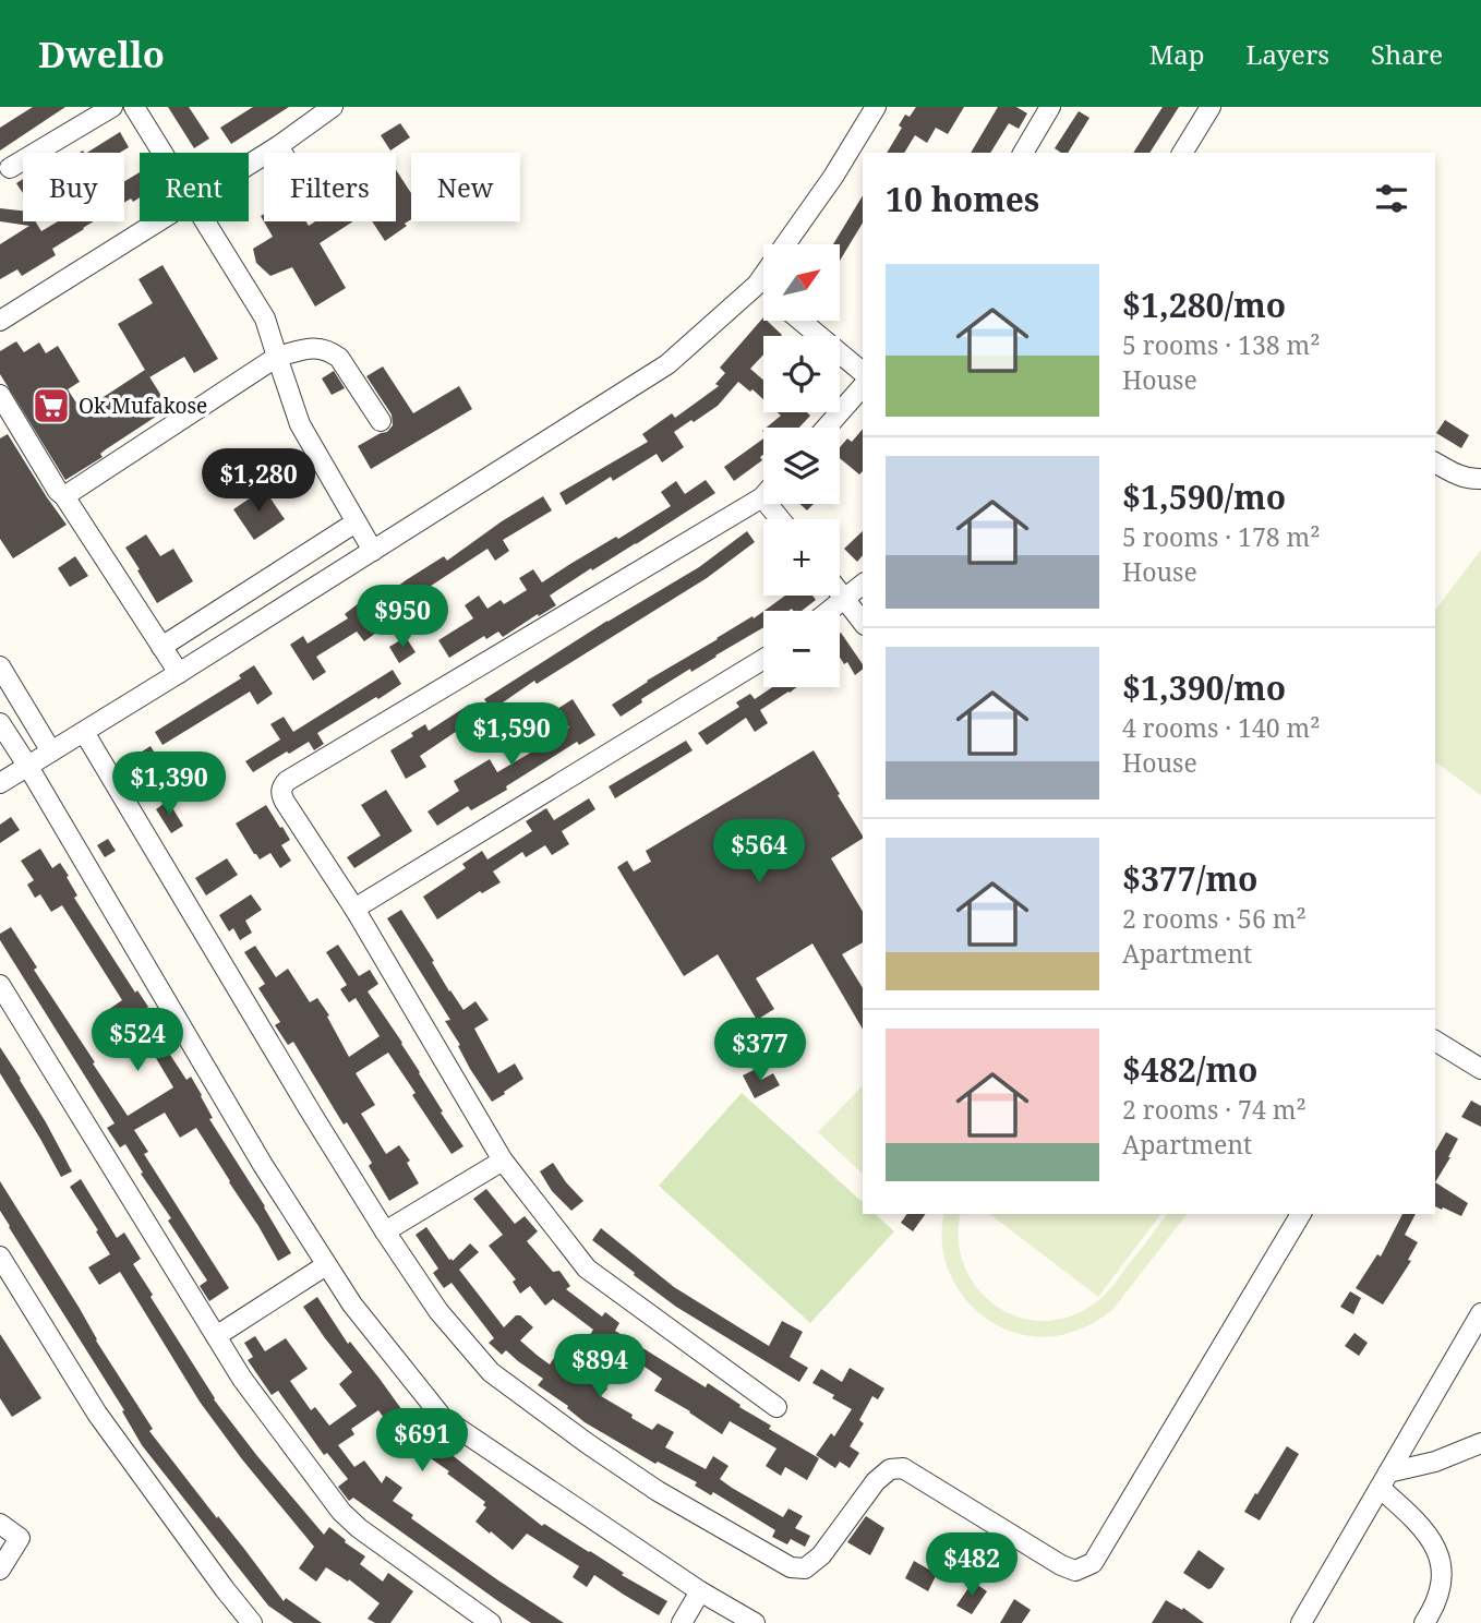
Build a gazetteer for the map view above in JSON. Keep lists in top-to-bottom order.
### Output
{
  "places": {
    "supermarket": ["Ok Mufakose"]
  },
  "north": "top right",
  "page": {
    "header": "Dwello",
    "nav": ["Map", "Layers", "Share"],
    "chip": [
      "Buy",
      "Rent",
      "Filters",
      "New"
    ],
    "heading": "10 homes",
    "map_buttons": ["+", "−"],
    "list": [
      {
        "name": "$1,280/mo",
        "note": "5 rooms · 138 m² · House"
      },
      {
        "name": "$1,590/mo",
        "note": "5 rooms · 178 m² · House"
      },
      {
        "name": "$1,390/mo",
        "note": "4 rooms · 140 m² · House"
      },
      {
        "name": "$377/mo",
        "note": "2 rooms · 56 m² · Apartment"
      },
      {
        "name": "$482/mo",
        "note": "2 rooms · 74 m² · Apartment"
      }
    ],
    "price": [
      "$1,280",
      "$950",
      "$1,590",
      "$1,390",
      "$564",
      "$524",
      "$377",
      "$894",
      "$691",
      "$482"
    ]
  }
}
